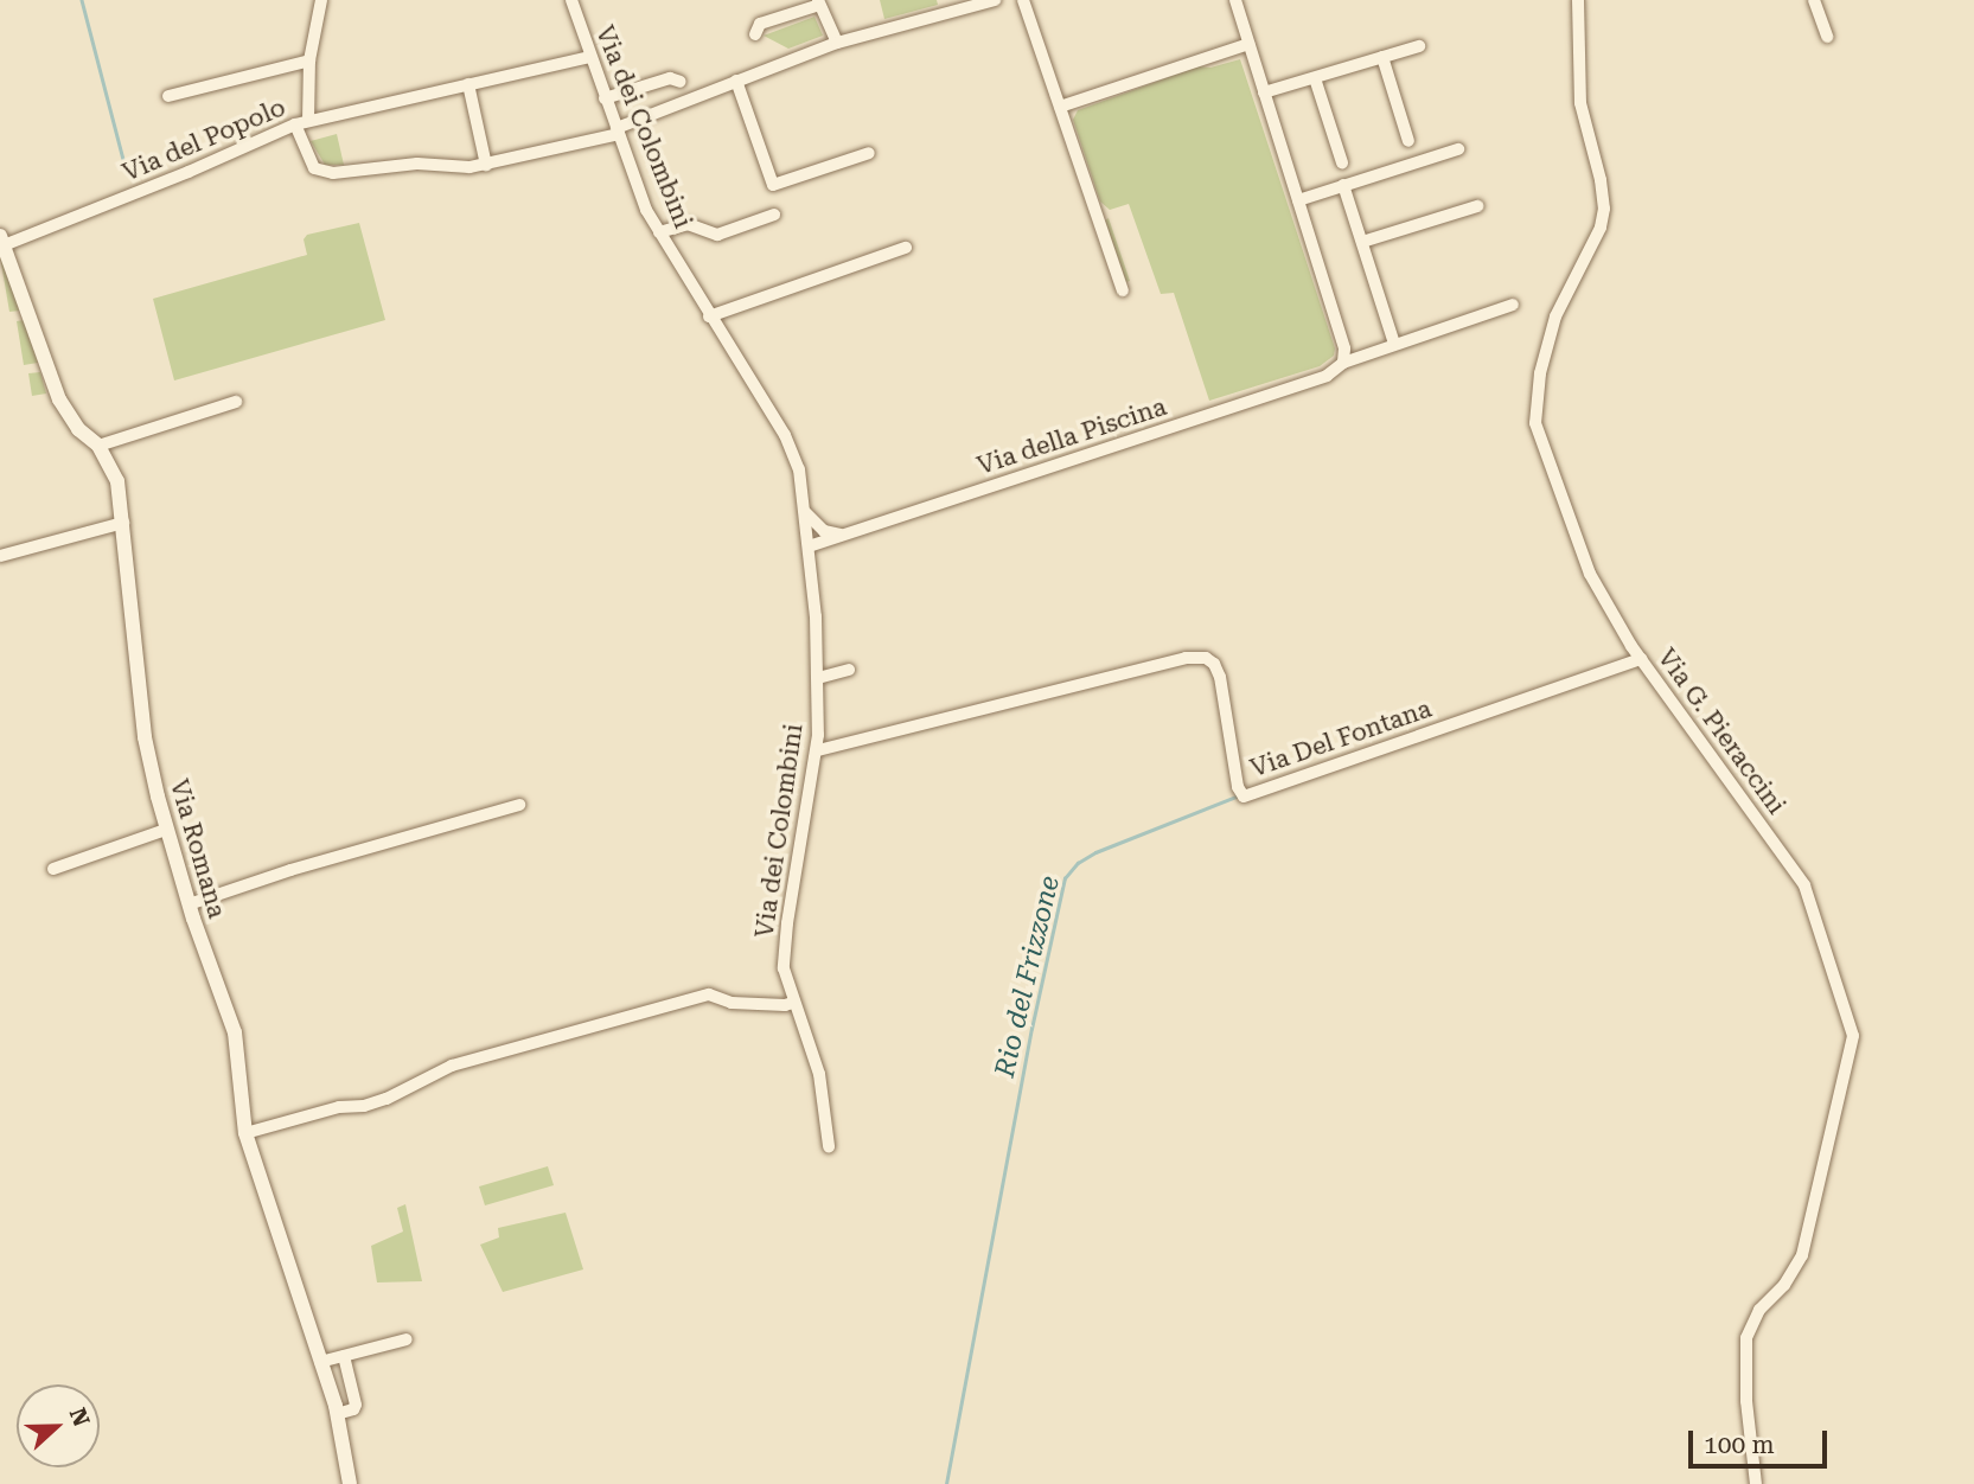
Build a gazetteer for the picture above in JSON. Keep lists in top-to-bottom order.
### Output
{
  "streets": {
    "street": [
      "Via dei Colombini",
      "Via del Popolo",
      "Via della Piscina",
      "Via G. Pieraccini",
      "Via Del Fontana",
      "Via Romana"
    ]
  },
  "crossings": [
    ["Via dei Colombini", "Via della Piscina"],
    ["Via dei Colombini", "Via Del Fontana"],
    ["Via del Popolo", "Via Romana"],
    ["Via G. Pieraccini", "Via Del Fontana"]
  ],
  "water": ["Rio del Frizzone"],
  "scale_bar": "100 m",
  "north": "right"
}
